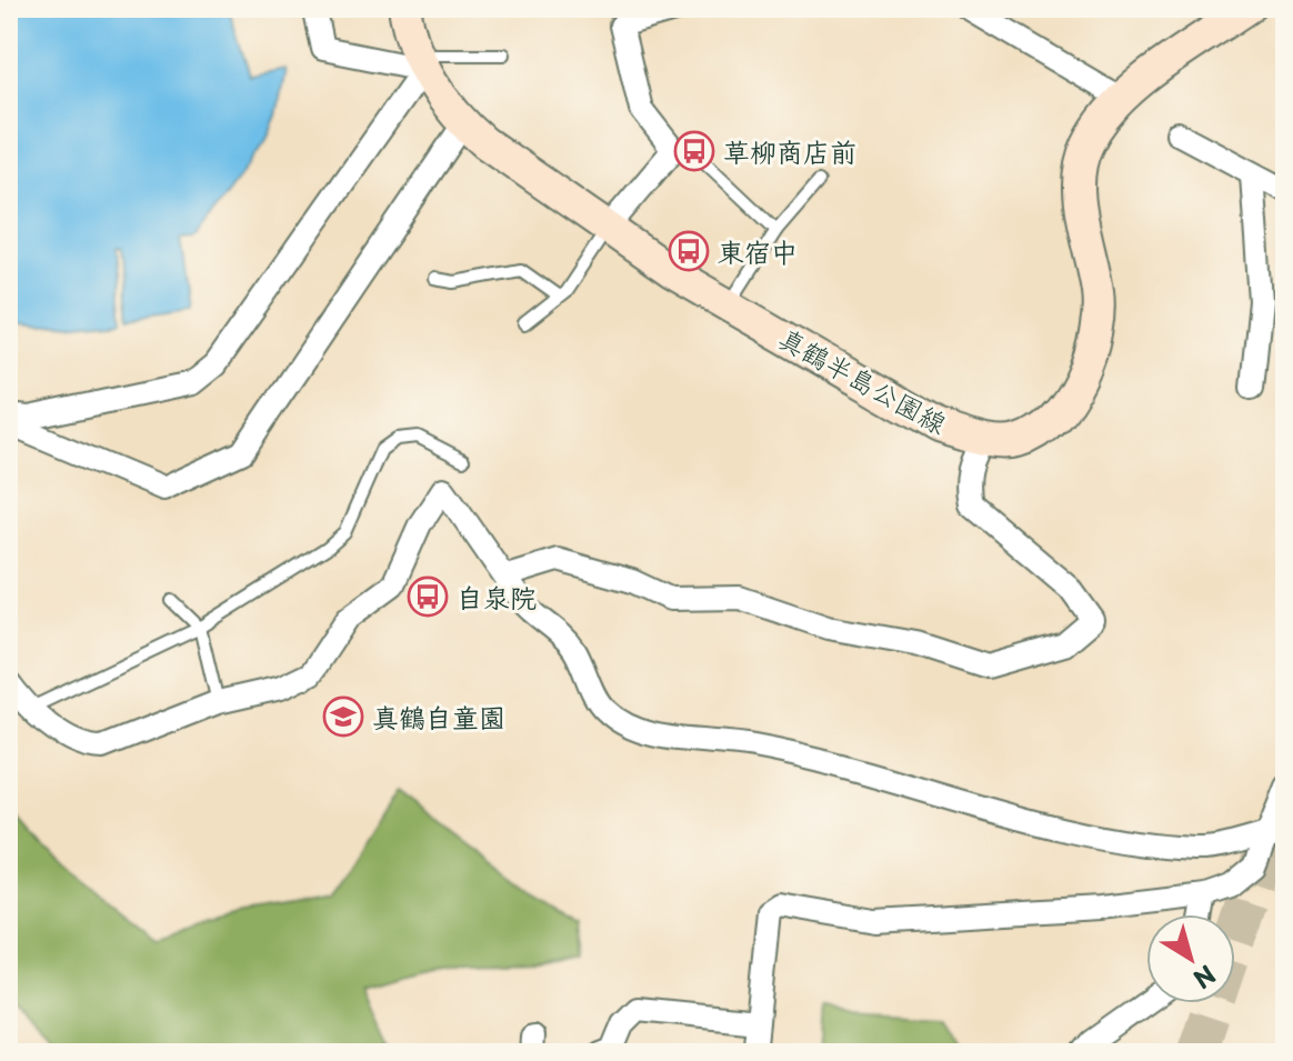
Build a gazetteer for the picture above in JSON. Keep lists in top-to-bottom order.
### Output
{
  "streets": {
    "main road": ["真鶴半島公園線"]
  },
  "places": {
    "bus stop": ["草柳商店前", "東宿中", "自泉院"],
    "school or university": ["真鶴自童園"]
  },
  "north": "bottom right"
}
